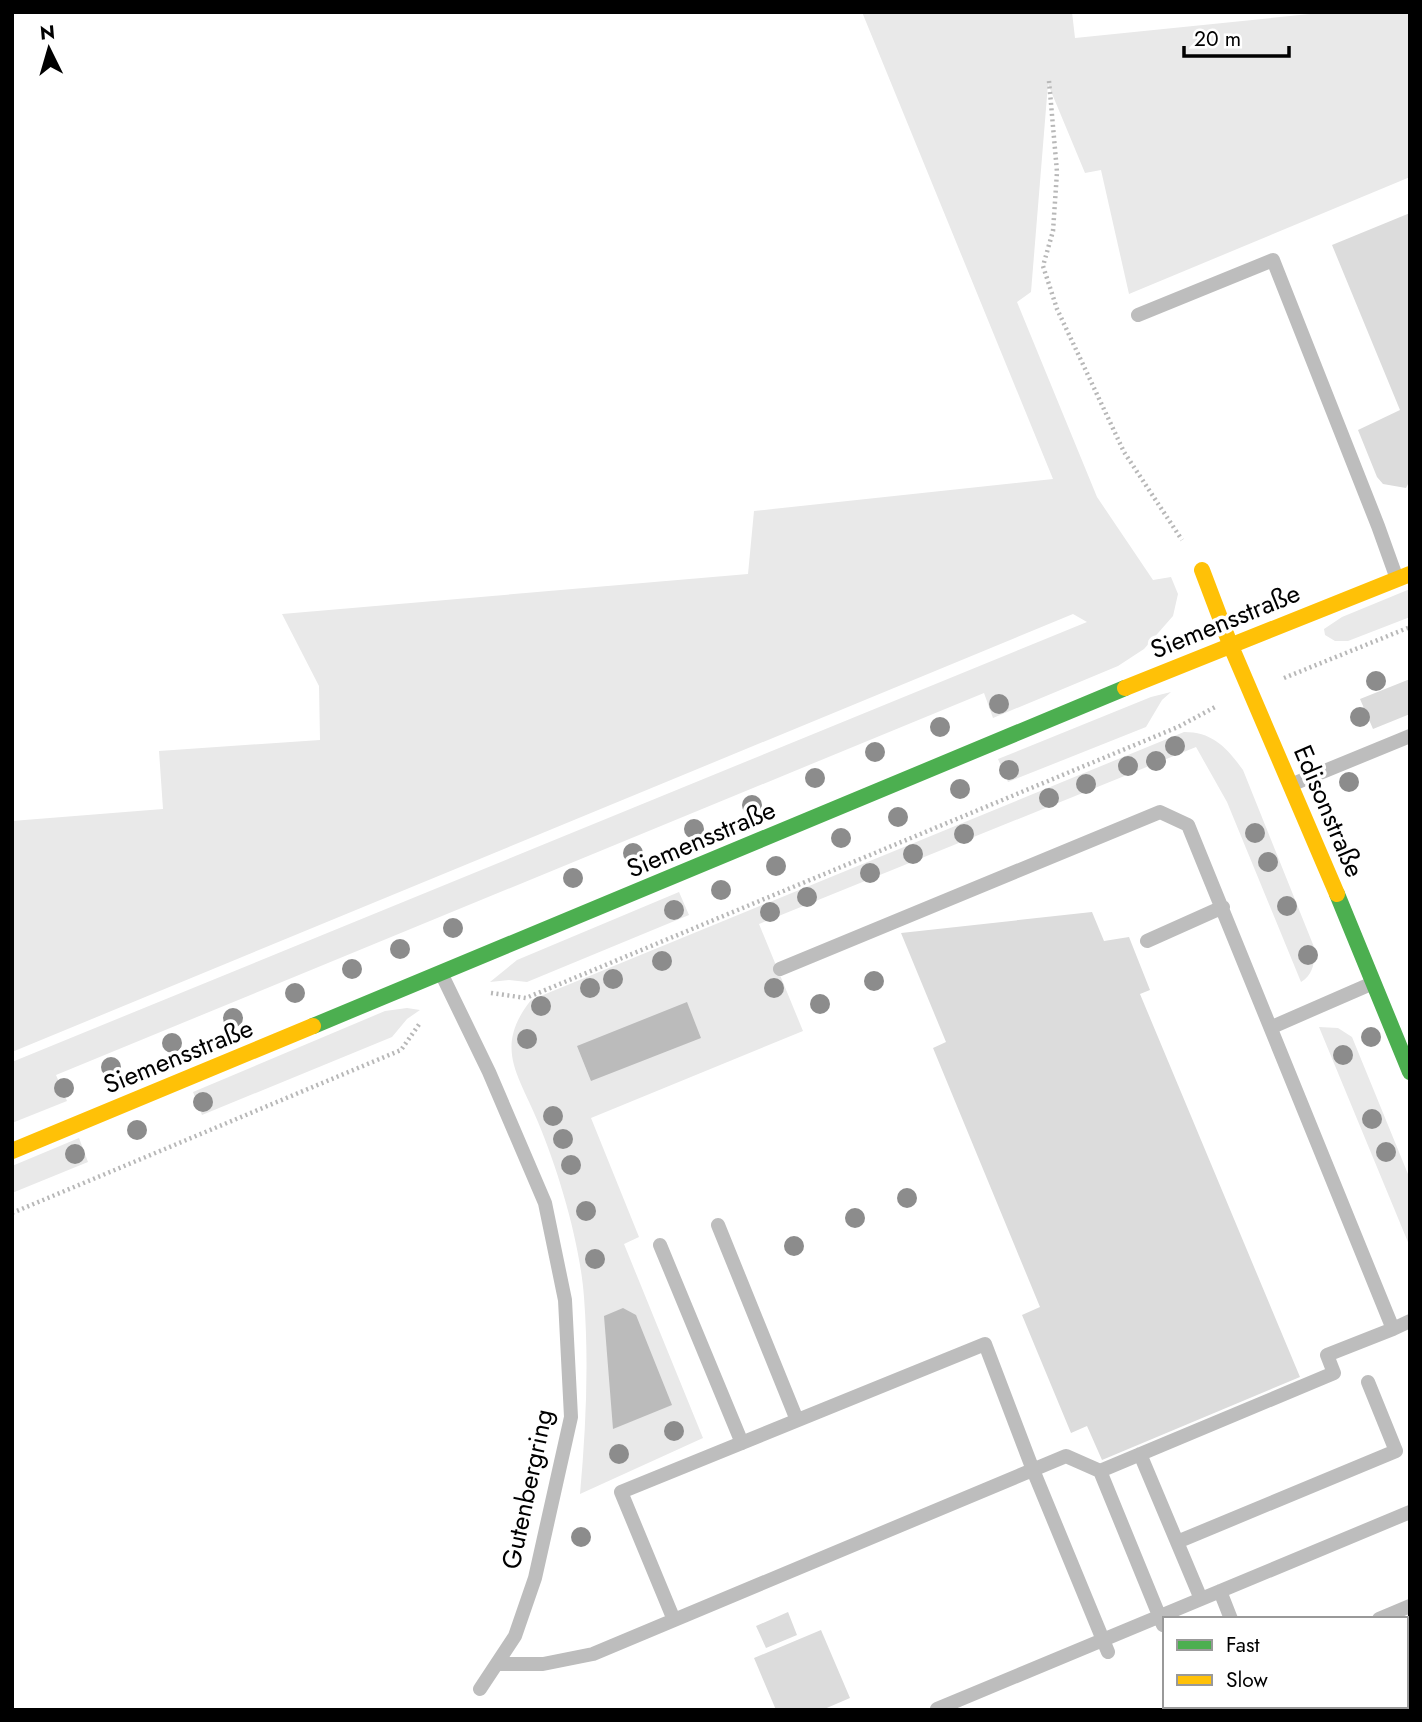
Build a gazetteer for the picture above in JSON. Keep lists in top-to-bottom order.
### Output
{
  "streets": {
    "street": ["Siemensstraße", "Edisonstraße"],
    "lane": ["Gutenbergring"]
  },
  "crossings": [
    ["Siemensstraße", "Edisonstraße"],
    ["Siemensstraße", "Gutenbergring"]
  ],
  "legend": ["Fast", "Slow"],
  "scale_bar": "20 m",
  "north": "top"
}
